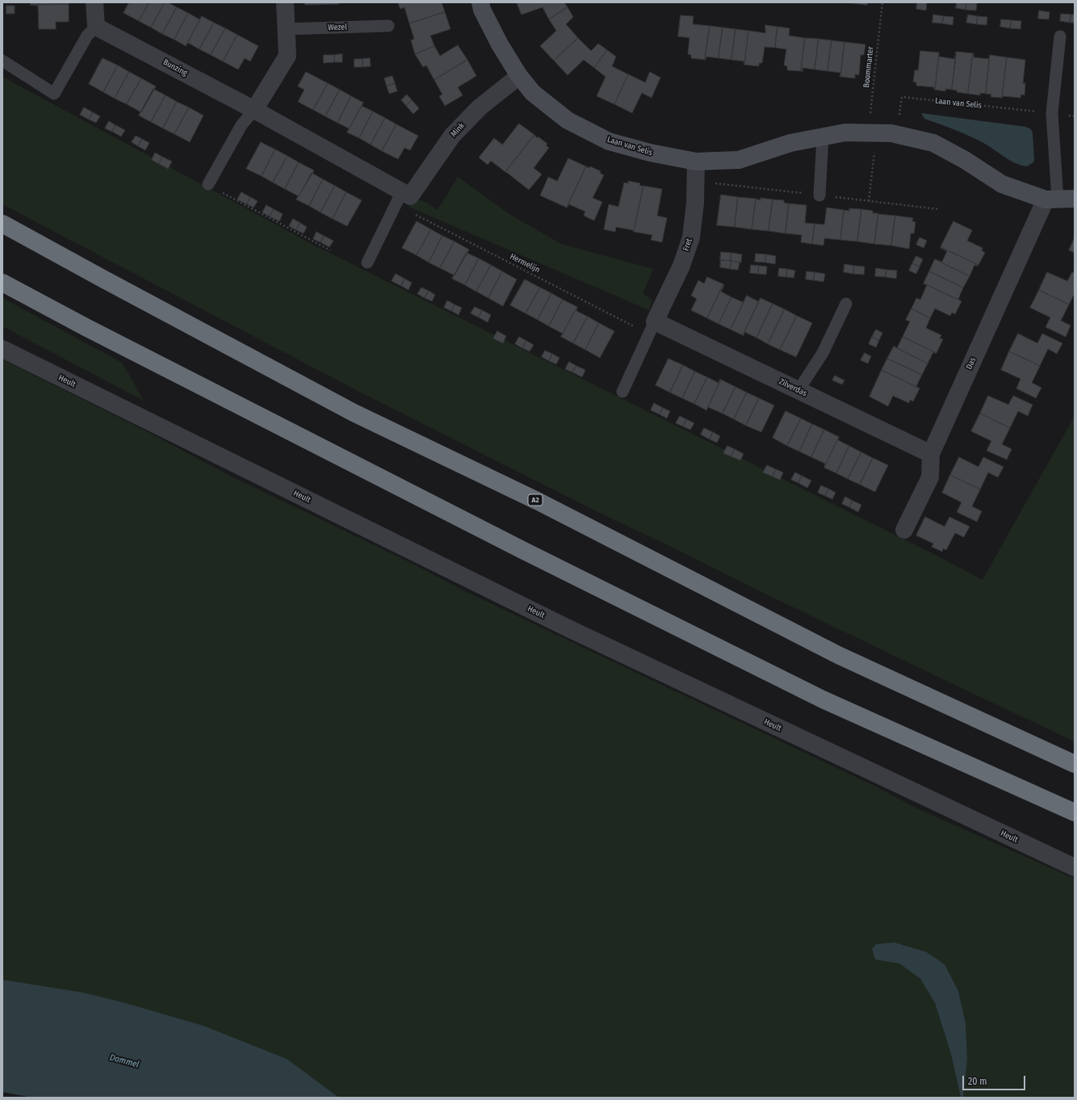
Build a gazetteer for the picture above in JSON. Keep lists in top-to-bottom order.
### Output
{
  "streets": {
    "highway": ["A2"],
    "street": [
      "Bunzing",
      "Laan van Selis",
      "Mink",
      "Fret",
      "Das",
      "Heult",
      "Zilverdas"
    ],
    "lane": ["Wezel"],
    "path": ["Boommarter", "Hermelijn"]
  },
  "crossings": [
    ["Boommarter", "Laan van Selis"],
    ["Bunzing", "Mink"],
    ["Bunzing", "Hermelijn"],
    ["Laan van Selis", "Mink"],
    ["Laan van Selis", "Fret"],
    ["Laan van Selis", "Das"],
    ["Mink", "Hermelijn"],
    ["Fret", "Hermelijn"],
    ["Fret", "Zilverdas"],
    ["Hermelijn", "Zilverdas"],
    ["Das", "Zilverdas"]
  ],
  "water": ["Dommel"],
  "scale_bar": "20 m"
}
